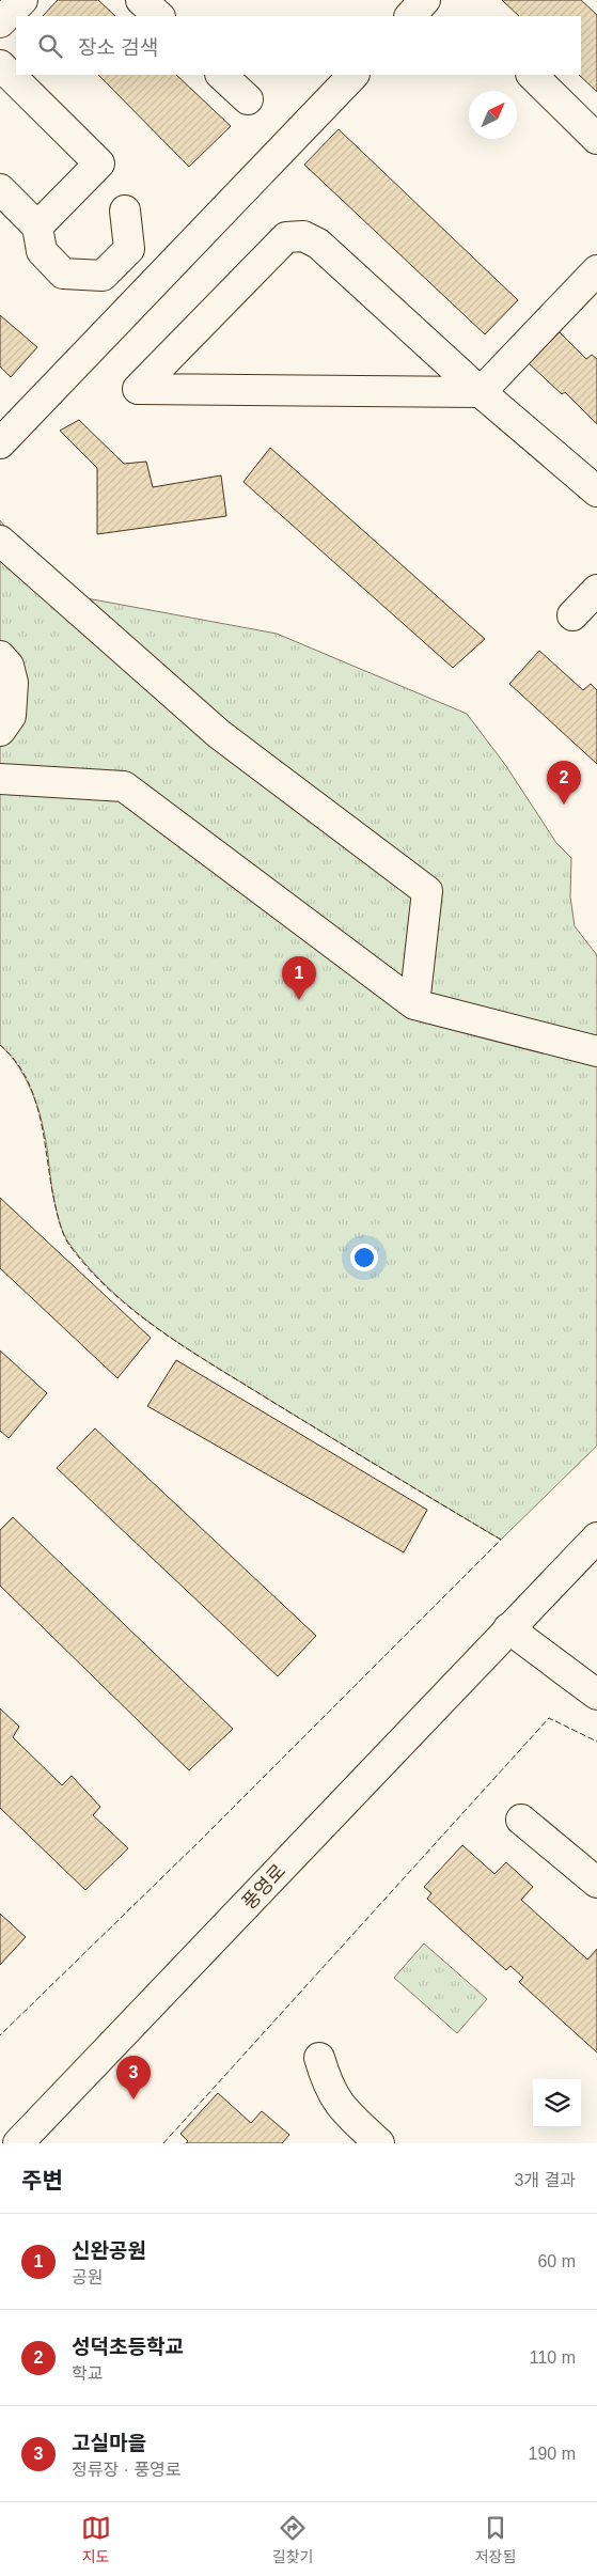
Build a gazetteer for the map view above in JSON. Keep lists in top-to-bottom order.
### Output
{
  "streets": {
    "street": ["풍영로"]
  },
  "north": "top right",
  "page": {
    "search": "장소 검색",
    "pins": ["2", "1", "3"],
    "heading": ["주변", "3개 결과"],
    "list": [
      {
        "mark": "1",
        "name": "신완공원",
        "note": "공원",
        "value": "60 m"
      },
      {
        "mark": "2",
        "name": "성덕초등학교",
        "note": "학교",
        "value": "110 m"
      },
      {
        "mark": "3",
        "name": "고실마을",
        "note": "정류장 · 풍영로",
        "value": "190 m"
      }
    ],
    "nav": ["지도", "길찾기", "저장됨"]
  }
}
